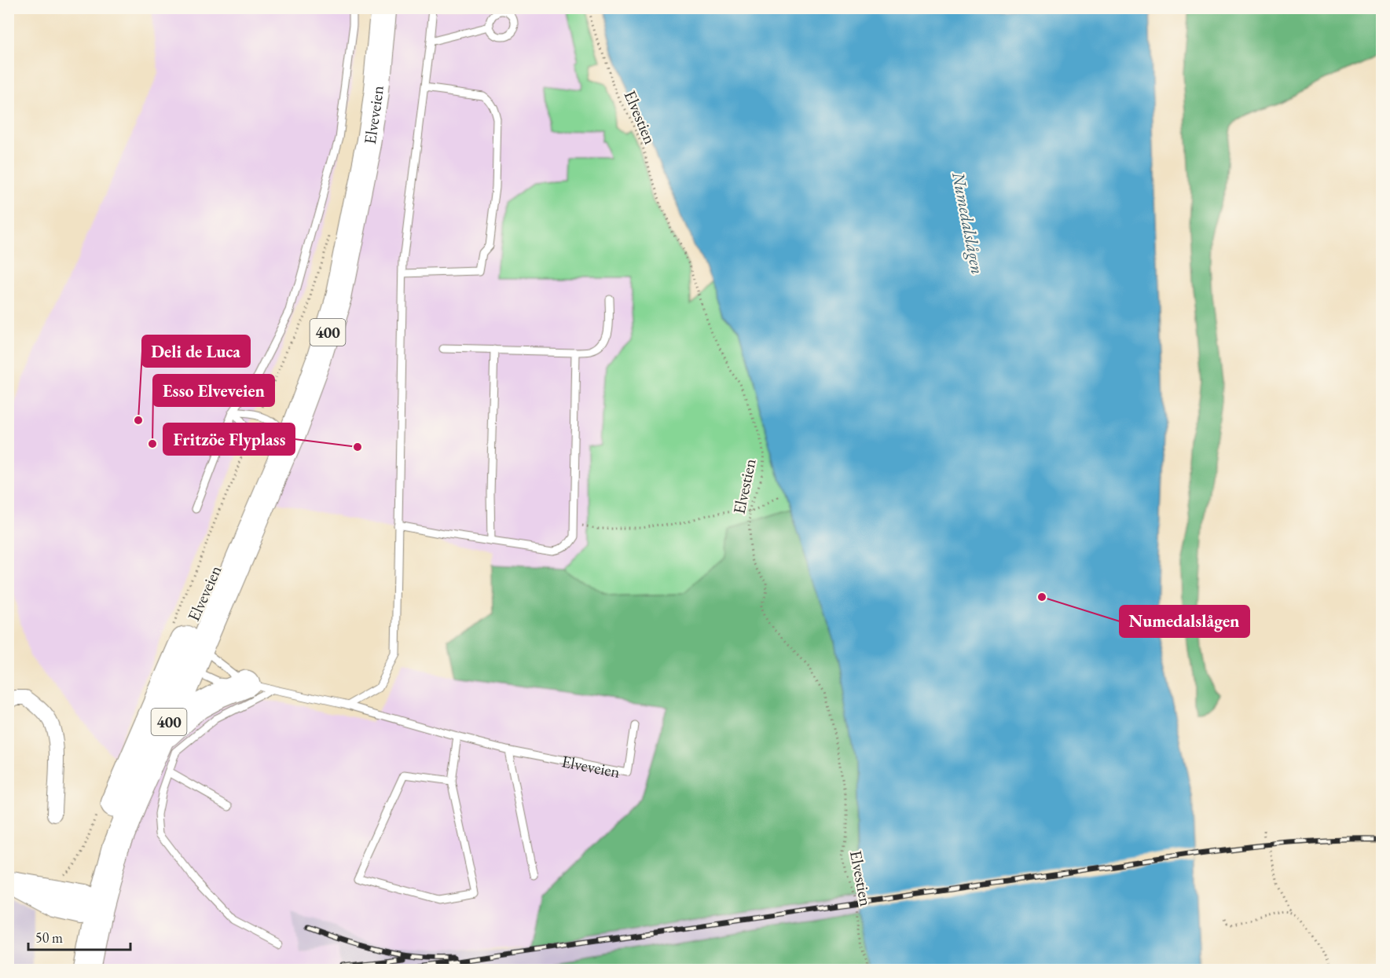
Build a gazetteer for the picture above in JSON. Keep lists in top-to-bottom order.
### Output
{
  "streets": {
    "highway": ["Elveveien", "400"],
    "path": ["Elvestien"]
  },
  "crossings": [
    ["Elveveien", "400"]
  ],
  "water": ["Numedalslågen"],
  "places": [
    "Deli de Luca",
    "Esso Elveveien",
    "Fritzöe Flyplass",
    "Numedalslågen"
  ],
  "scale_bar": "50 m"
}
